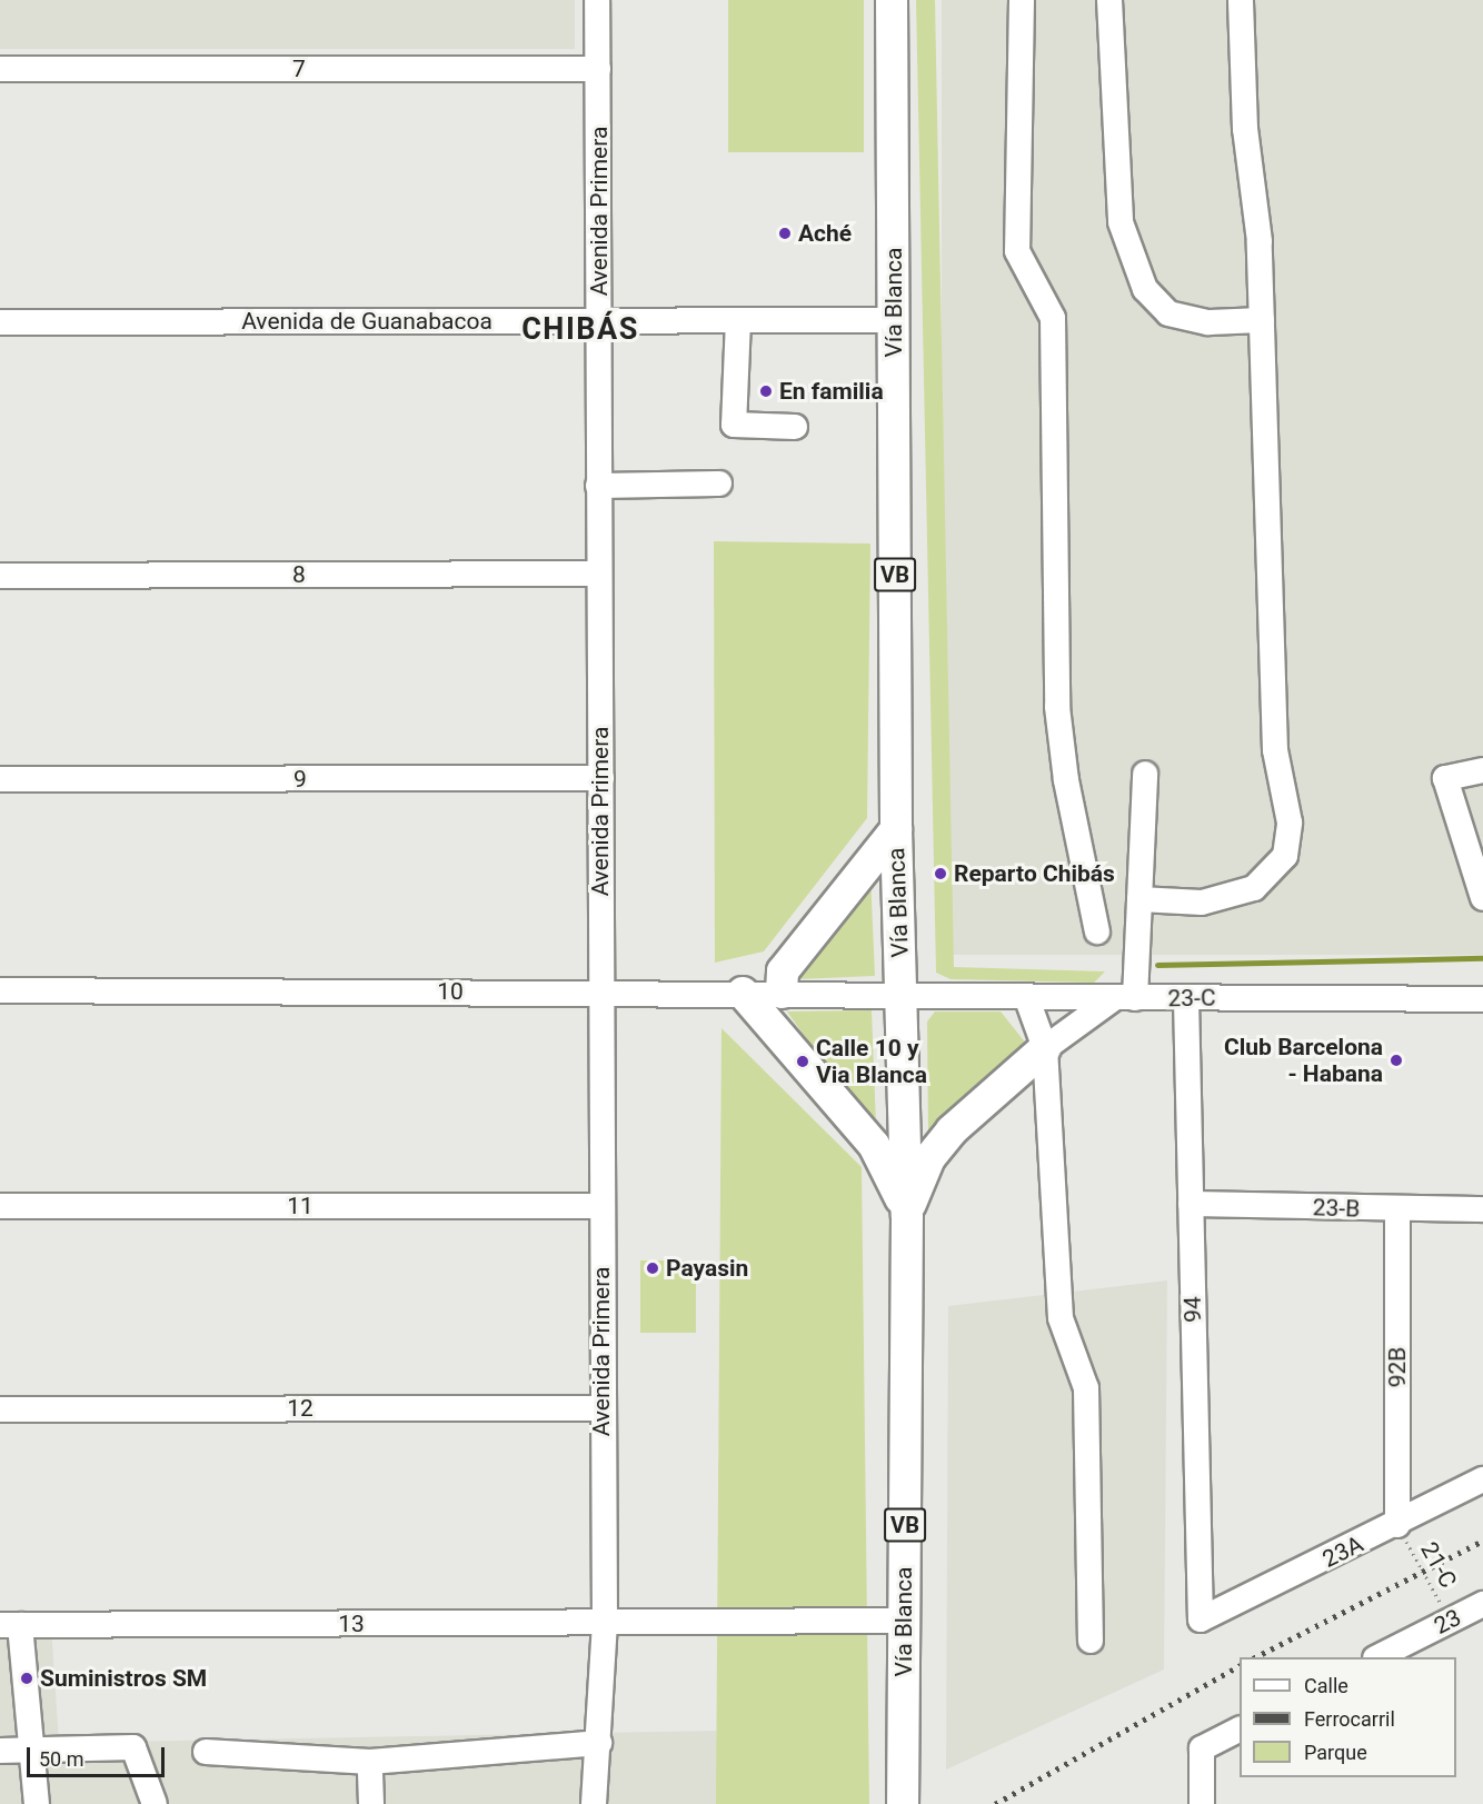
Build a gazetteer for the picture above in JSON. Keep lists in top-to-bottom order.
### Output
{
  "streets": {
    "main road": ["Vía Blanca", "VB"],
    "street": [
      "7",
      "Avenida Primera",
      "Avenida de Guanabacoa",
      "8",
      "9",
      "10",
      "23-C",
      "11",
      "23-B",
      "94",
      "92B",
      "12",
      "23A",
      "23",
      "13"
    ],
    "path": ["21-C"]
  },
  "crossings": [
    ["7", "Avenida Primera"],
    ["Avenida Primera", "Avenida de Guanabacoa"],
    ["Avenida Primera", "8"],
    ["Avenida Primera", "9"],
    ["Avenida Primera", "10"],
    ["Avenida Primera", "11"],
    ["Avenida Primera", "12"],
    ["Avenida Primera", "13"],
    ["Vía Blanca", "Avenida de Guanabacoa"],
    ["Vía Blanca", "10"],
    ["Vía Blanca", "23-C"],
    ["Vía Blanca", "13"],
    ["10", "23-C"],
    ["23-C", "94"],
    ["23-B", "94"],
    ["23-B", "92B"],
    ["94", "23A"],
    ["92B", "23A"],
    ["92B", "21-C"],
    ["23A", "21-C"],
    ["21-C", "23"]
  ],
  "districts": ["CHIBÁS"],
  "places": [
    "Aché",
    "En familia",
    "Reparto Chibás",
    "Club Barcelona - Habana",
    "Calle 10 y Via Blanca",
    "Payasin",
    "Suministros SM"
  ],
  "legend": ["Calle", "Ferrocarril", "Parque"],
  "scale_bar": "50 m"
}
